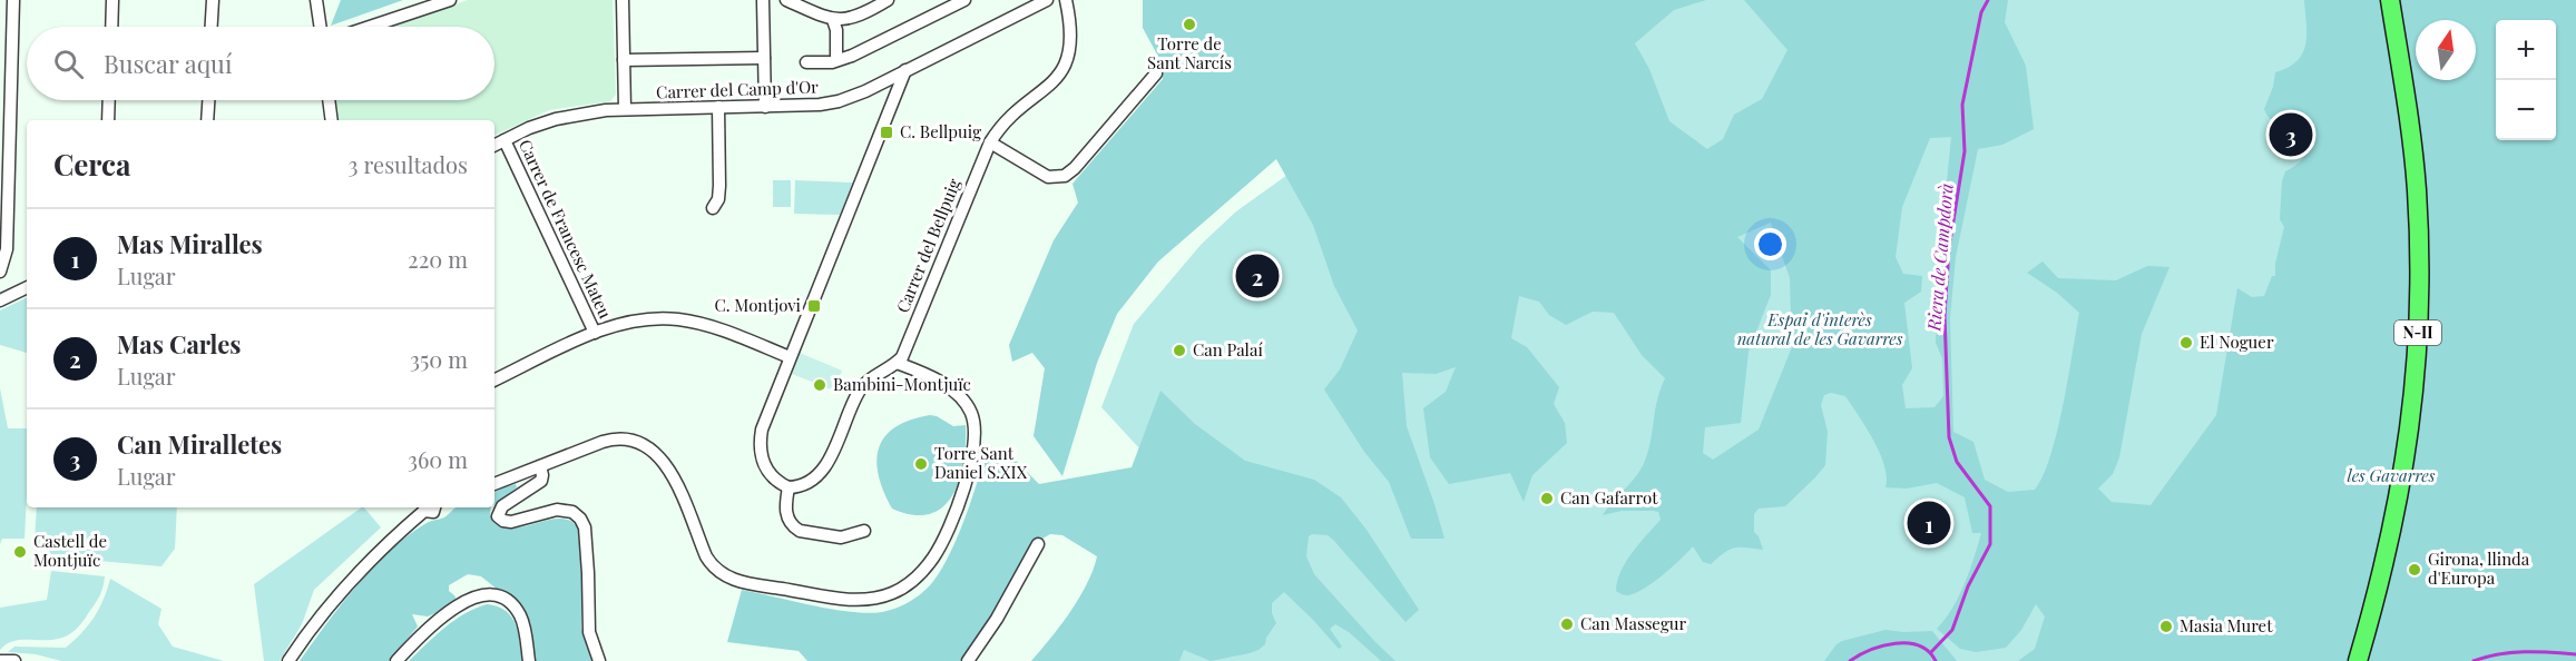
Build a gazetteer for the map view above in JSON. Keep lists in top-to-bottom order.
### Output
{
  "streets": {
    "highway": ["N-II"],
    "street": ["Carrer del Camp d'Or", "Carrer de Francesc Mateu", "Carrer del Bellpuig"]
  },
  "crossings": [
    ["Carrer del Camp d'Or", "Carrer de Francesc Mateu"]
  ],
  "water": ["Riera de Campdorà"],
  "parks": ["Espai d'interès natural de les Gavarres", "les Gavarres"],
  "places": {
    "other": [
      "Torre de Sant Narcís",
      "El Noguer",
      "Can Palaí",
      "Bambini-Montjuïc",
      "Torre Sant Daniel S.XIX",
      "Can Gafarrot",
      "Castell de Montjuïc",
      "Girona, llinda d'Europa",
      "Can Massegur",
      "Masia Muret"
    ],
    "transit": ["C. Bellpuig", "C. Montjovi"]
  },
  "north": "top",
  "page": {
    "map_buttons": ["+", "−"],
    "search": "Buscar aquí",
    "pins": ["3", "2", "1"],
    "heading": ["Cerca", "3 resultados"],
    "list": [
      {
        "mark": "1",
        "name": "Mas Miralles",
        "note": "Lugar",
        "value": "220 m"
      },
      {
        "mark": "2",
        "name": "Mas Carles",
        "note": "Lugar",
        "value": "350 m"
      },
      {
        "mark": "3",
        "name": "Can Miralletes",
        "note": "Lugar",
        "value": "360 m"
      }
    ]
  }
}
